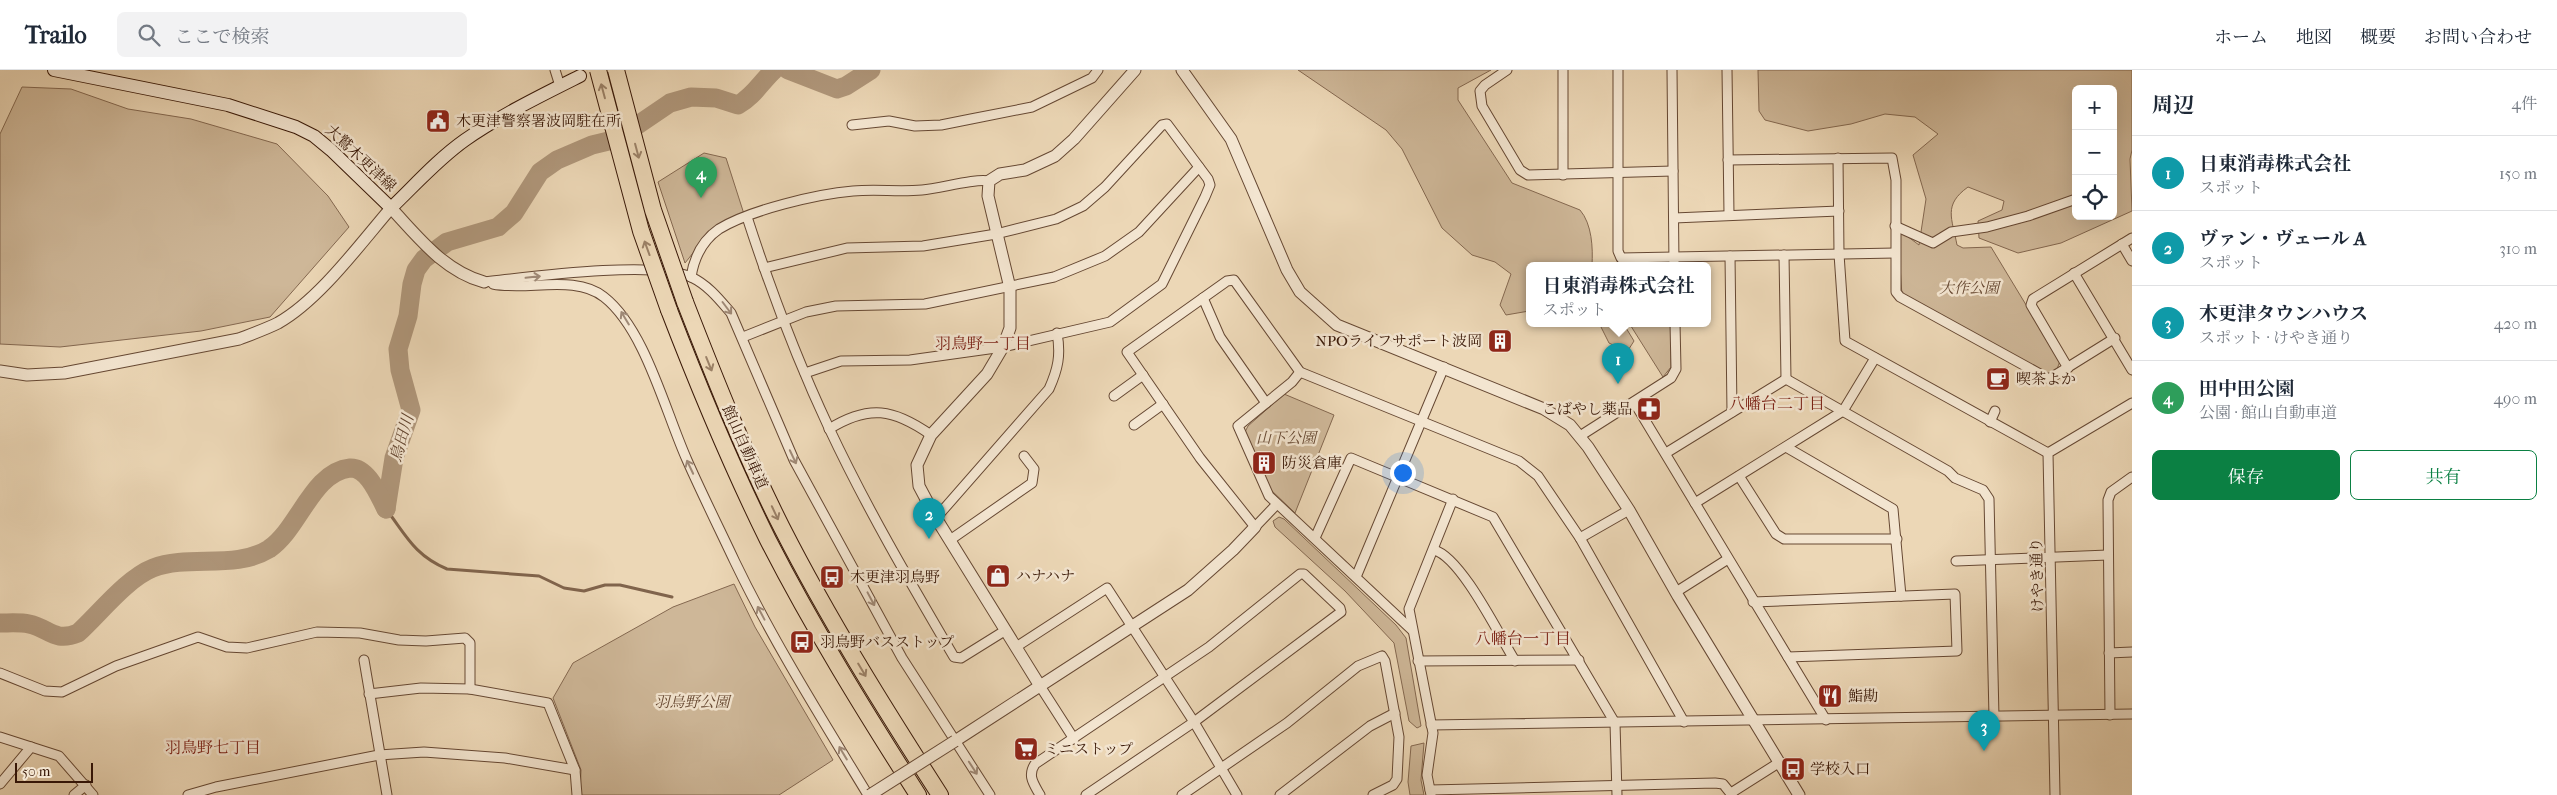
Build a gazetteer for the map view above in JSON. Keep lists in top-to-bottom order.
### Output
{
  "streets": {
    "highway": ["館山自動車道"],
    "main road": ["大鷲木更津線"],
    "street": ["けやき通り"]
  },
  "districts": [
    "羽鳥野一丁目",
    "八幡台二丁目",
    "八幡台一丁目",
    "羽鳥野七丁目"
  ],
  "water": ["鳥田川"],
  "parks": ["大作公園", "山下公園", "羽鳥野公園"],
  "places": {
    "public building": ["木更津警察署波岡駐在所"],
    "building": ["NPOライフサポート波岡", "防災倉庫"],
    "cafe": ["喫茶よか"],
    "pharmacy": ["こばやし薬品"],
    "shop": ["ハナハナ"],
    "bus stop": ["木更津羽鳥野", "羽鳥野バスストップ", "学校入口"],
    "restaurant": ["鮨勘"],
    "supermarket": ["ミニストップ"]
  },
  "scale_bar": "50 m",
  "page": {
    "header": "Trailo",
    "search": "ここで検索",
    "nav": [
      "ホーム",
      "地図",
      "概要",
      "お問い合わせ"
    ],
    "heading": ["周辺", "4件"],
    "map_buttons": ["+", "−"],
    "list": [
      {
        "mark": "1",
        "name": "日東消毒株式会社",
        "note": "スポット",
        "value": "150 m"
      },
      {
        "mark": "2",
        "name": "ヴァン・ヴェール A",
        "note": "スポット",
        "value": "310 m"
      },
      {
        "mark": "3",
        "name": "木更津タウンハウス",
        "note": "スポット · けやき通り",
        "value": "420 m"
      },
      {
        "mark": "4",
        "name": "田中田公園",
        "note": "公園 · 館山自動車道",
        "value": "490 m"
      }
    ],
    "pins": [
      "4",
      "1",
      "2",
      "3"
    ],
    "popup": ["日東消毒株式会社", "スポット"],
    "buttons": ["保存", "共有"],
    "scale": "50 m"
  }
}
